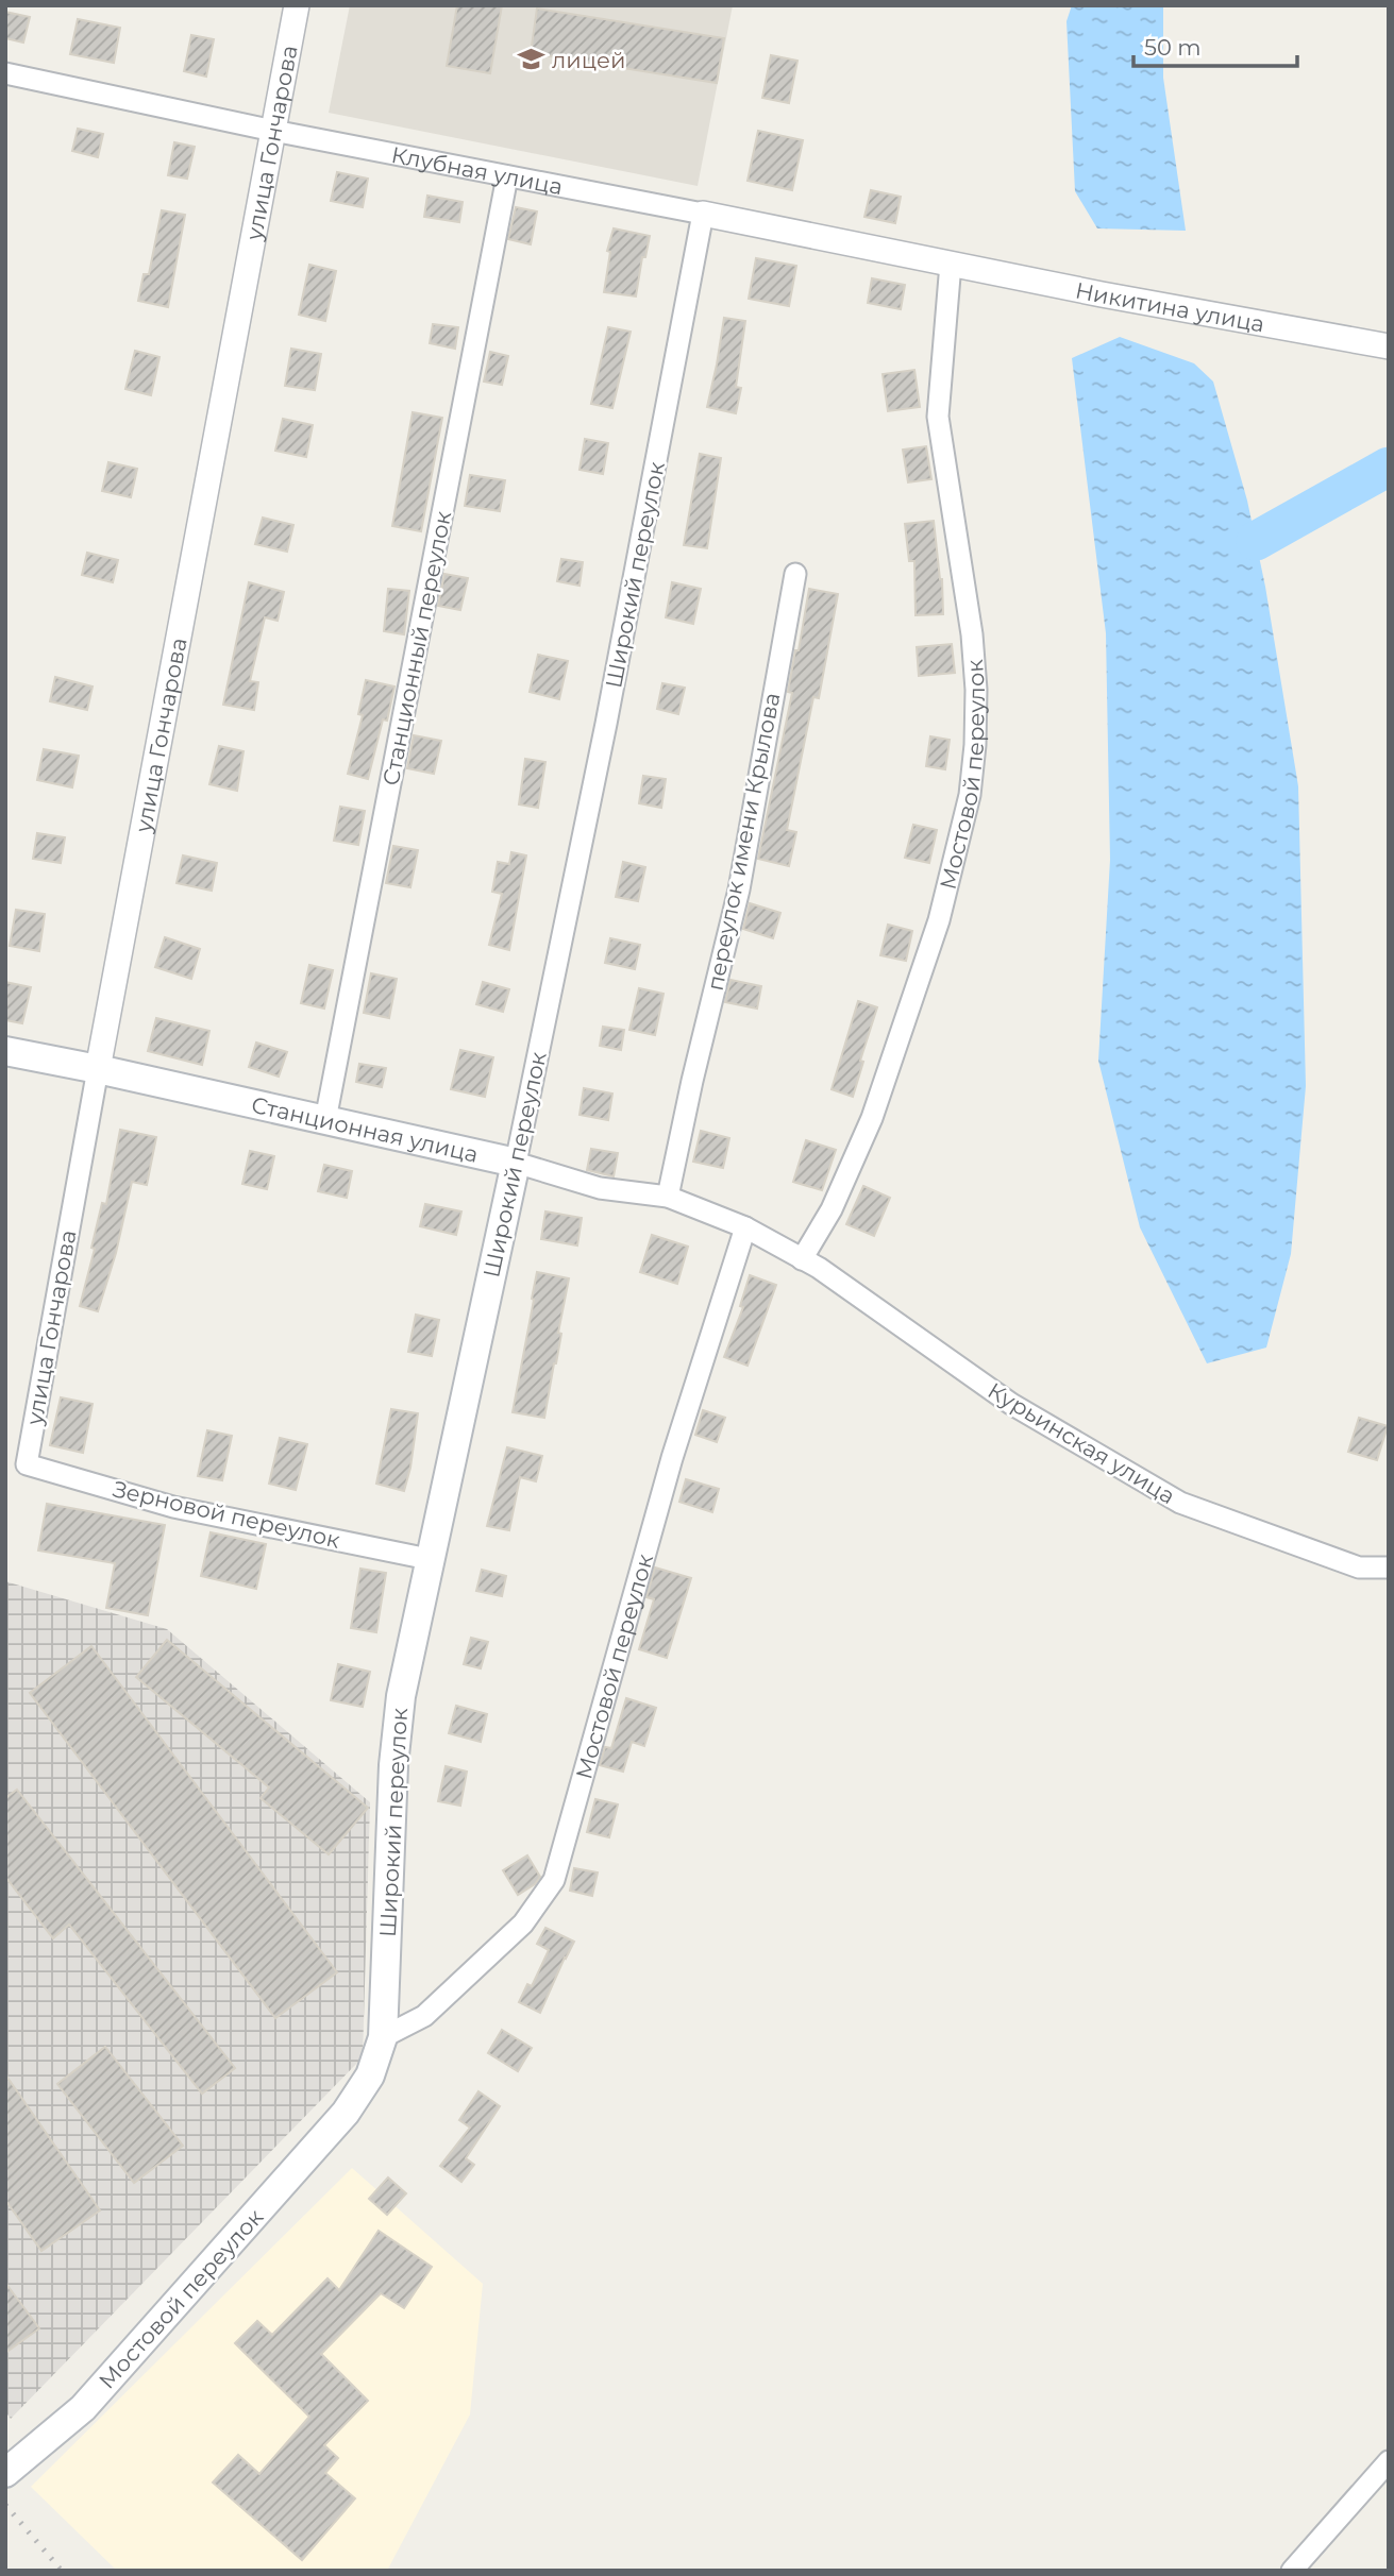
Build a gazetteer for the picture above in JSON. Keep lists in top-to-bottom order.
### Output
{
  "streets": {
    "main road": ["Широкий переулок", "Мостовой переулок", "Станционная улица"],
    "street": [
      "улица Гончарова",
      "Клубная улица",
      "Никитина улица",
      "Станционный переулок",
      "переулок имени Крылова",
      "Курьинская улица",
      "Зерновой переулок"
    ]
  },
  "crossings": [
    ["улица Гончарова", "Клубная улица"],
    ["улица Гончарова", "Станционная улица"],
    ["улица Гончарова", "Зерновой переулок"],
    ["Клубная улица", "Никитина улица"],
    ["Клубная улица", "Широкий переулок"],
    ["Клубная улица", "Станционный переулок"],
    ["Клубная улица", "Мостовой переулок"],
    ["Никитина улица", "Мостовой переулок"],
    ["Широкий переулок", "Мостовой переулок"],
    ["Широкий переулок", "Станционная улица"],
    ["Широкий переулок", "Зерновой переулок"],
    ["Станционный переулок", "Станционная улица"],
    ["Мостовой переулок", "Станционная улица"],
    ["Мостовой переулок", "Курьинская улица"],
    ["переулок имени Крылова", "Станционная улица"],
    ["Станционная улица", "Курьинская улица"]
  ],
  "places": {
    "school or university": ["лицей"]
  },
  "scale_bar": "50 m"
}
